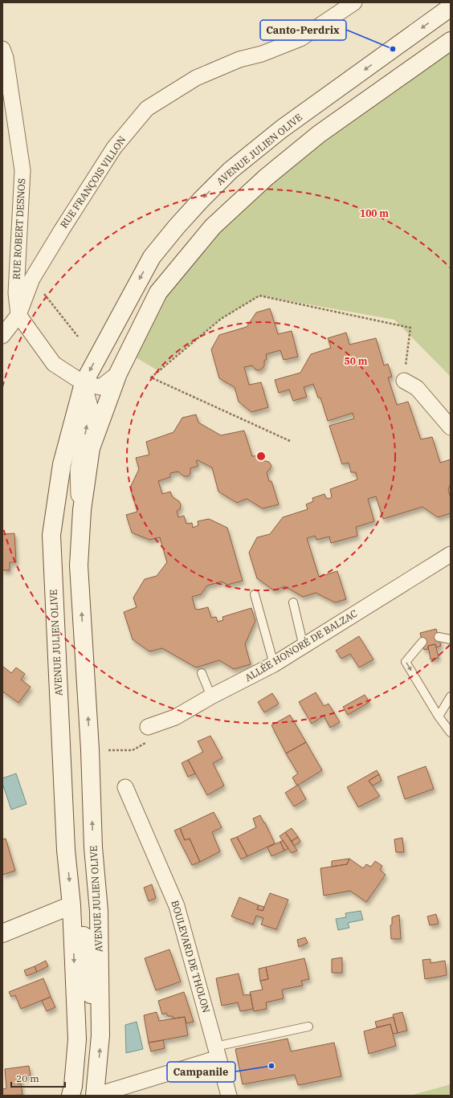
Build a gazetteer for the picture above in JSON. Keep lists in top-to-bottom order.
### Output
{
  "streets": {
    "main road": ["AVENUE JULIEN OLIVE"],
    "street": [
      "RUE FRANÇOIS VILLON",
      "RUE ROBERT DESNOS",
      "ALLÉE HONORÉ DE BALZAC",
      "BOULEVARD DE THOLON"
    ]
  },
  "crossings": [
    ["AVENUE JULIEN OLIVE", "RUE ROBERT DESNOS"],
    ["RUE FRANÇOIS VILLON", "RUE ROBERT DESNOS"]
  ],
  "places": ["Canto-Perdrix", "Campanile"],
  "scale_bar": "20 m",
  "rings": ["100 m", "50 m"]
}
